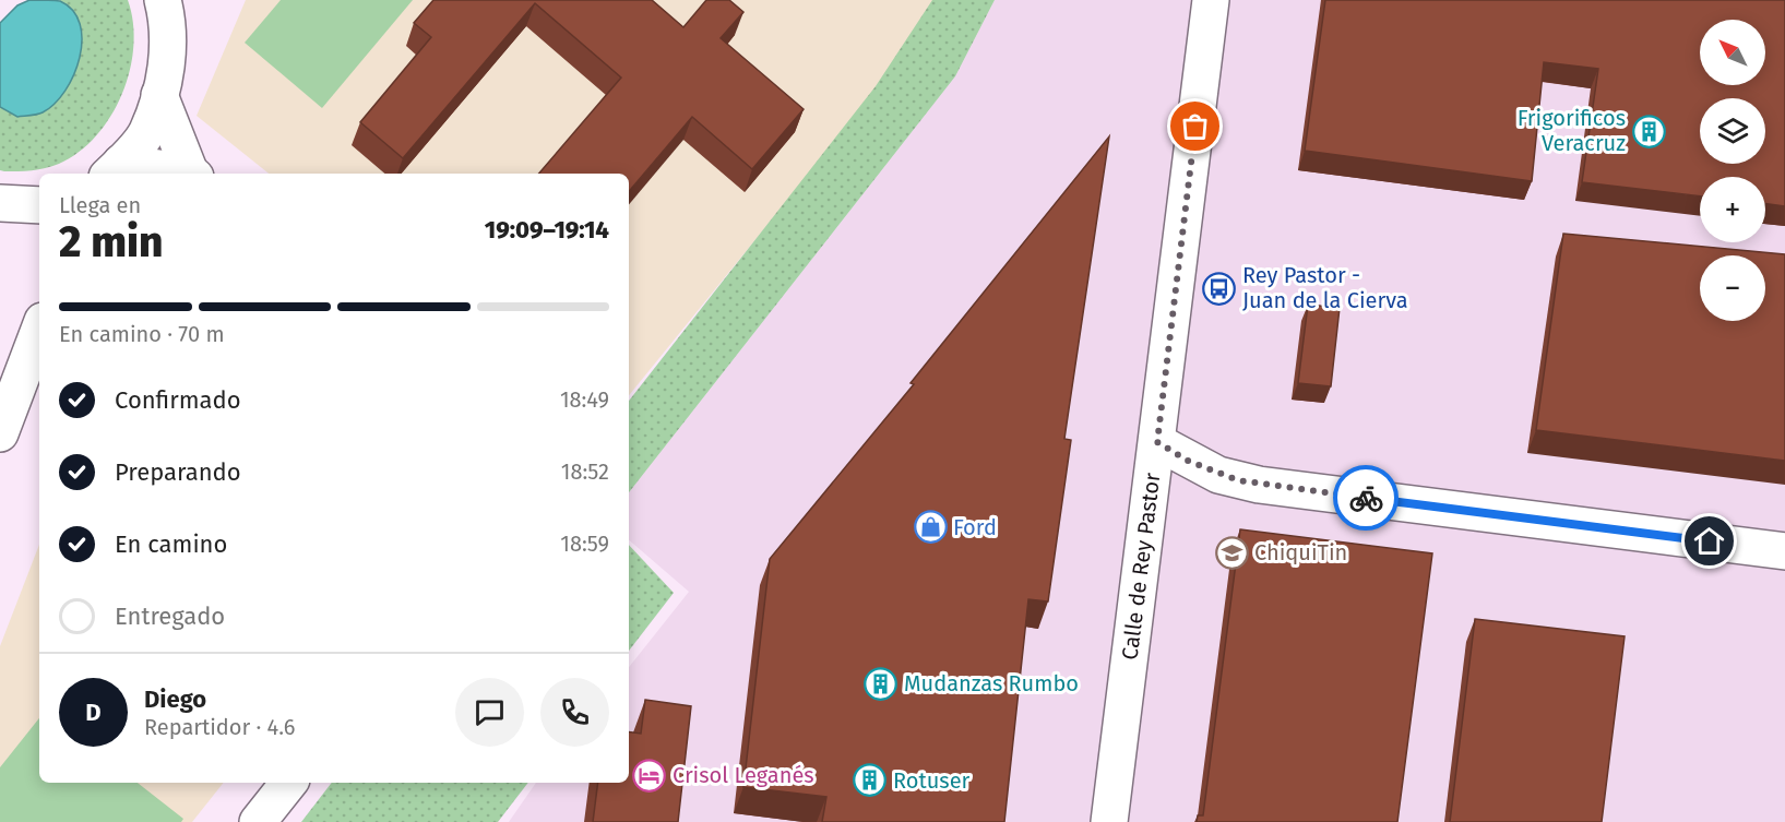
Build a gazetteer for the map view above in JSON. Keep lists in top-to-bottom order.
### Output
{
  "streets": {
    "main road": ["Calle de Rey Pastor"]
  },
  "places": {
    "building": ["Frigorificos Veracruz", "Mudanzas Rumbo", "Rotuser"],
    "bus stop": ["Rey Pastor - Juan de la Cierva"],
    "shop": ["Ford"],
    "school or university": ["ChiquiTin"],
    "hotel": ["Crisol Leganés"]
  },
  "north": "top left",
  "page": {
    "map_buttons": ["+", "−"],
    "heading": ["2 min", "Llega en", "19:09–19:14"],
    "panel": ["Diego", "Repartidor · 4.6"],
    "bar": "En camino · 70 m",
    "list": [
      ["Confirmado", "18:49"],
      ["Preparando", "18:52"],
      ["En camino", "18:59"],
      "Entregado"
    ],
    "round": "D"
  }
}
